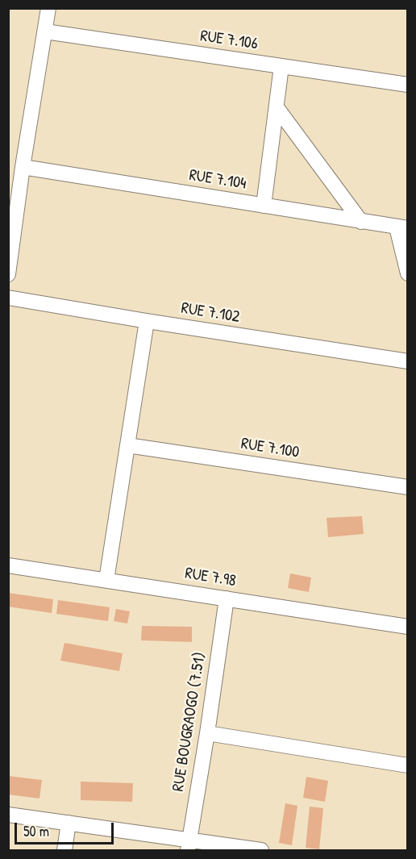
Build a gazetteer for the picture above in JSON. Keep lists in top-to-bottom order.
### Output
{
  "streets": {
    "street": [
      "RUE 7.106",
      "RUE 7.104",
      "RUE 7.102",
      "RUE 7.100",
      "RUE 7.98",
      "RUE BOUGRAOGO (7.51)"
    ]
  },
  "crossings": [
    ["RUE 7.98", "RUE BOUGRAOGO (7.51)"]
  ],
  "scale_bar": "50 m"
}
